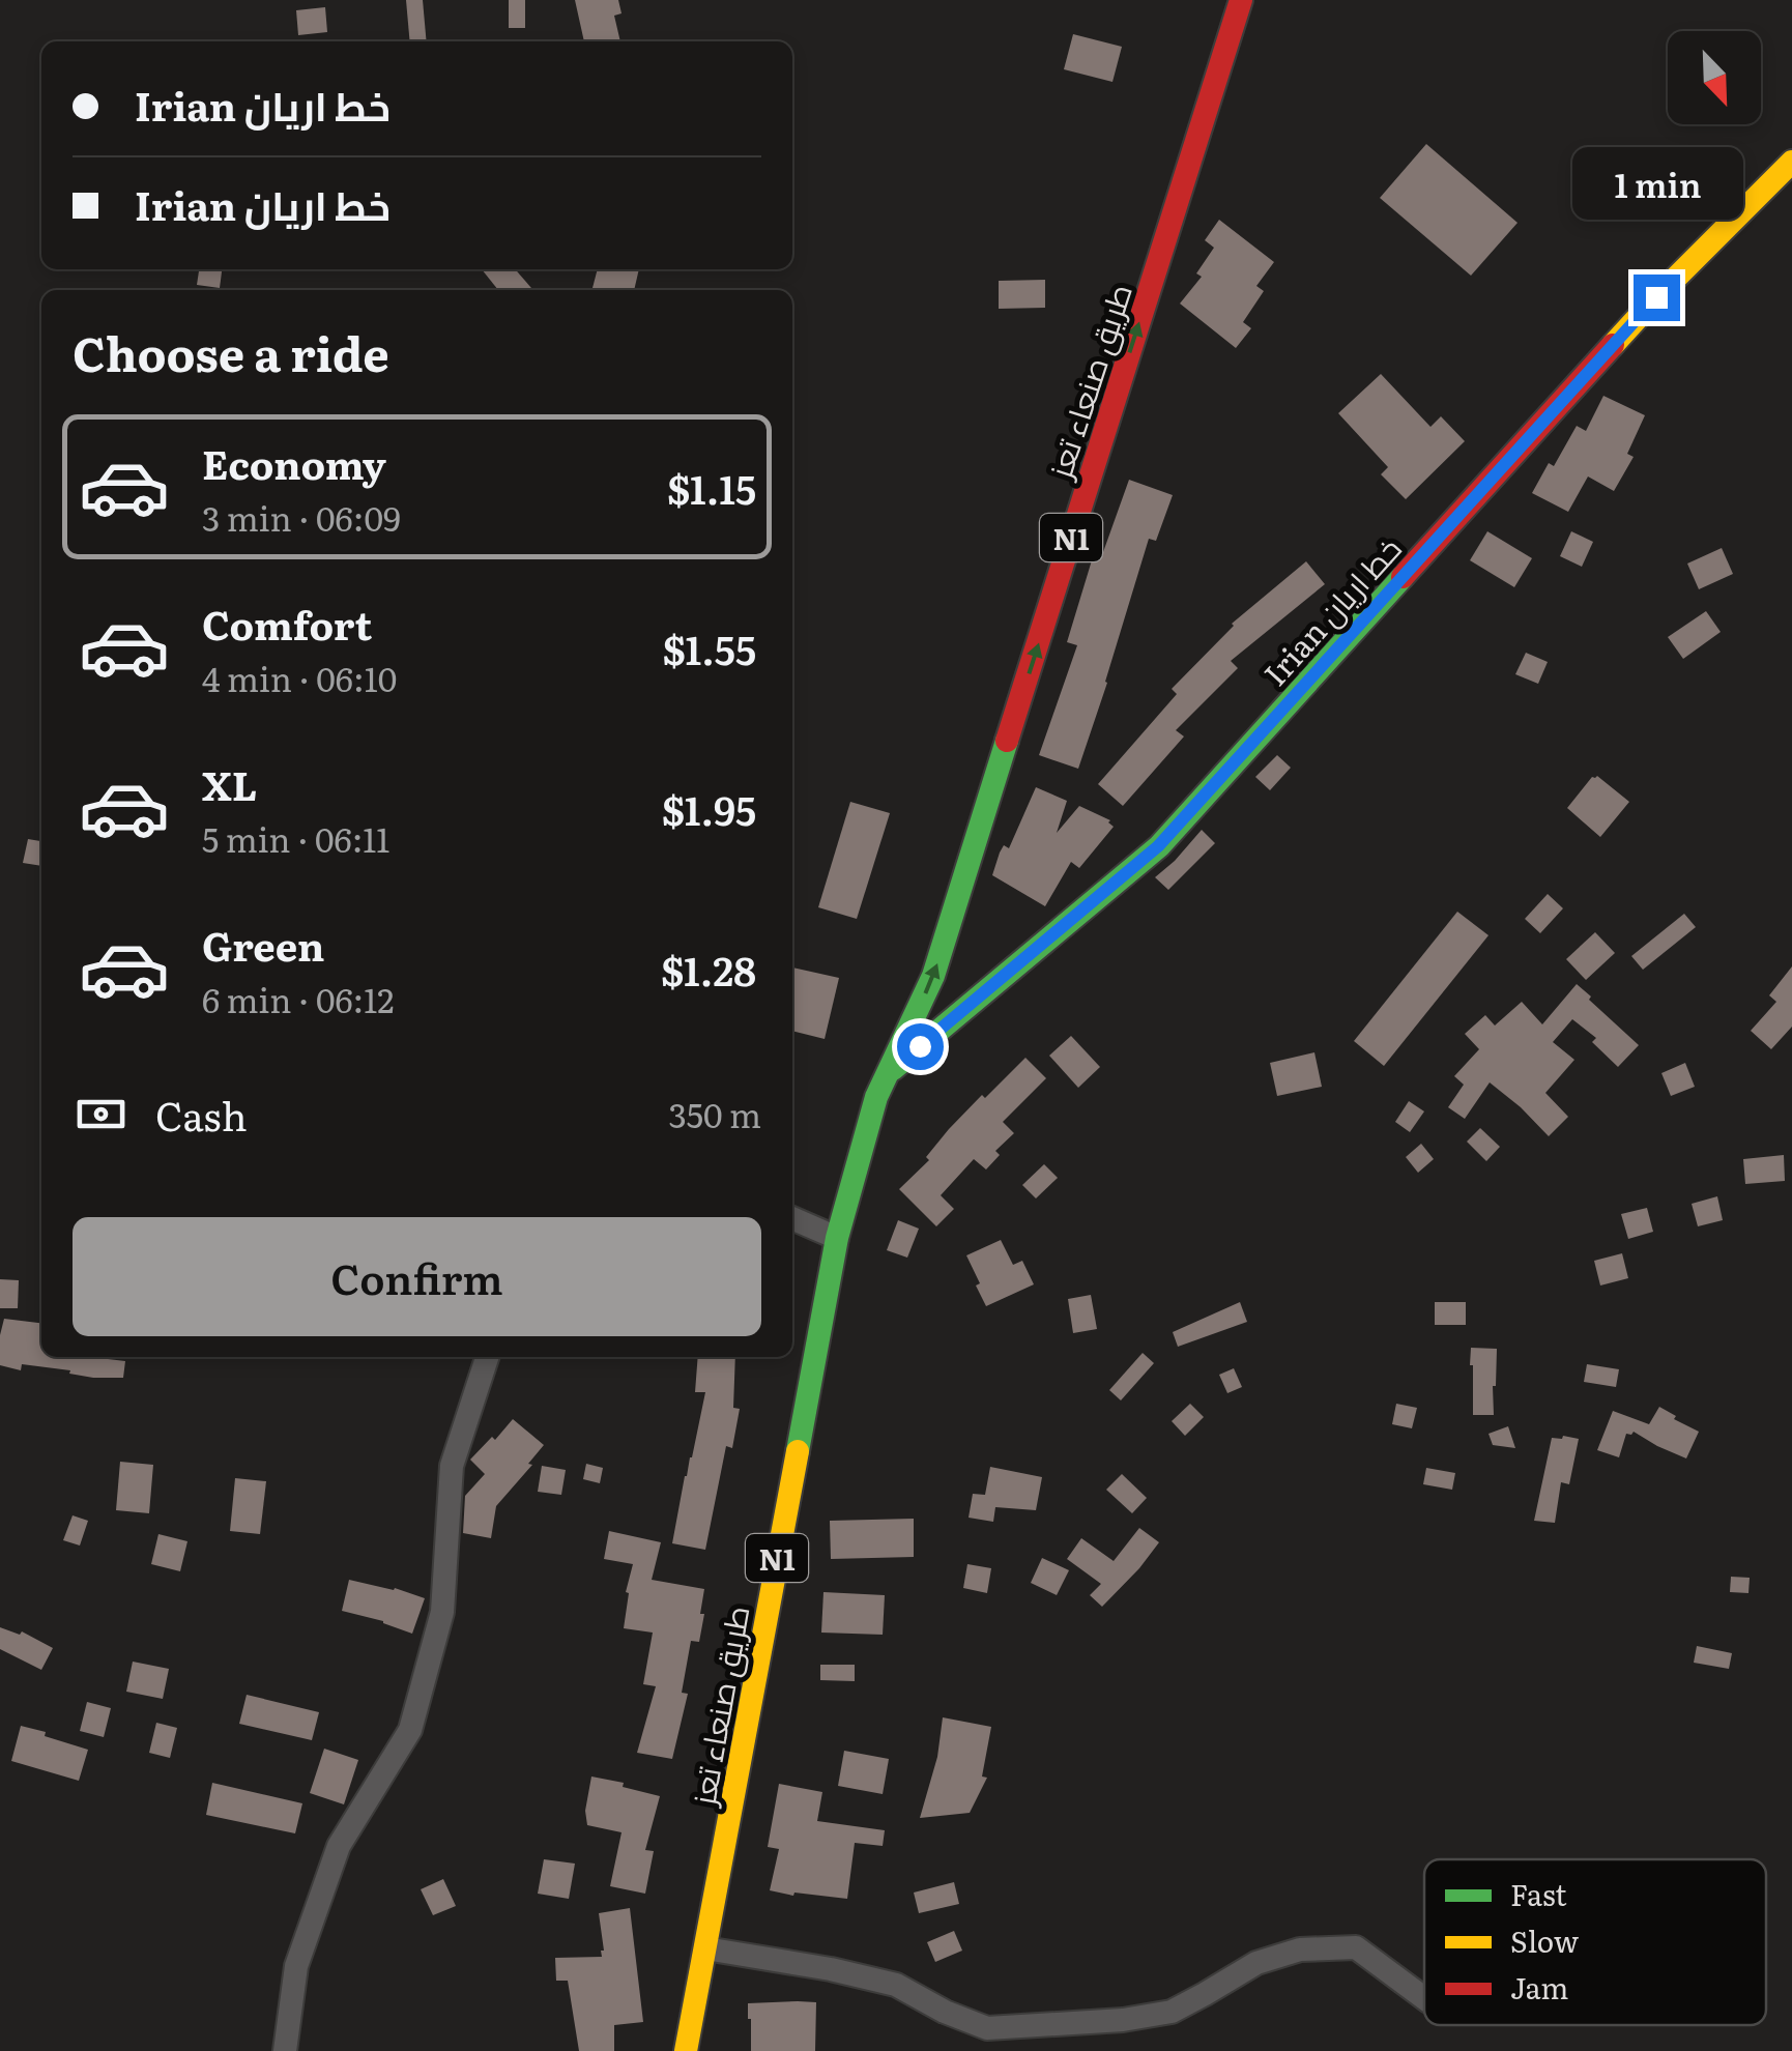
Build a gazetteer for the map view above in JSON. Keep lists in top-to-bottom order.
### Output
{
  "streets": {
    "main road": ["طريق صنعاء تعز", "N1", "Irian خط اريان"]
  },
  "crossings": [
    ["طريق صنعاء تعز", "Irian خط اريان"]
  ],
  "one_way": ["طريق صنعاء تعز"],
  "legend": ["Fast", "Slow", "Jam"],
  "north": "bottom right",
  "page": {
    "banner": ["Irian خط اريان", "Irian خط اريان"],
    "bubble": "1 min",
    "heading": "Choose a ride",
    "list": [
      {
        "name": "Economy",
        "note": "3 min · 06:09",
        "value": "$1.15"
      },
      {
        "name": "Comfort",
        "note": "4 min · 06:10",
        "value": "$1.55"
      },
      {
        "name": "XL",
        "note": "5 min · 06:11",
        "value": "$1.95"
      },
      {
        "name": "Green",
        "note": "6 min · 06:12",
        "value": "$1.28"
      }
    ],
    "pay": ["Cash", "350 m"],
    "buttons": "Confirm"
  }
}
